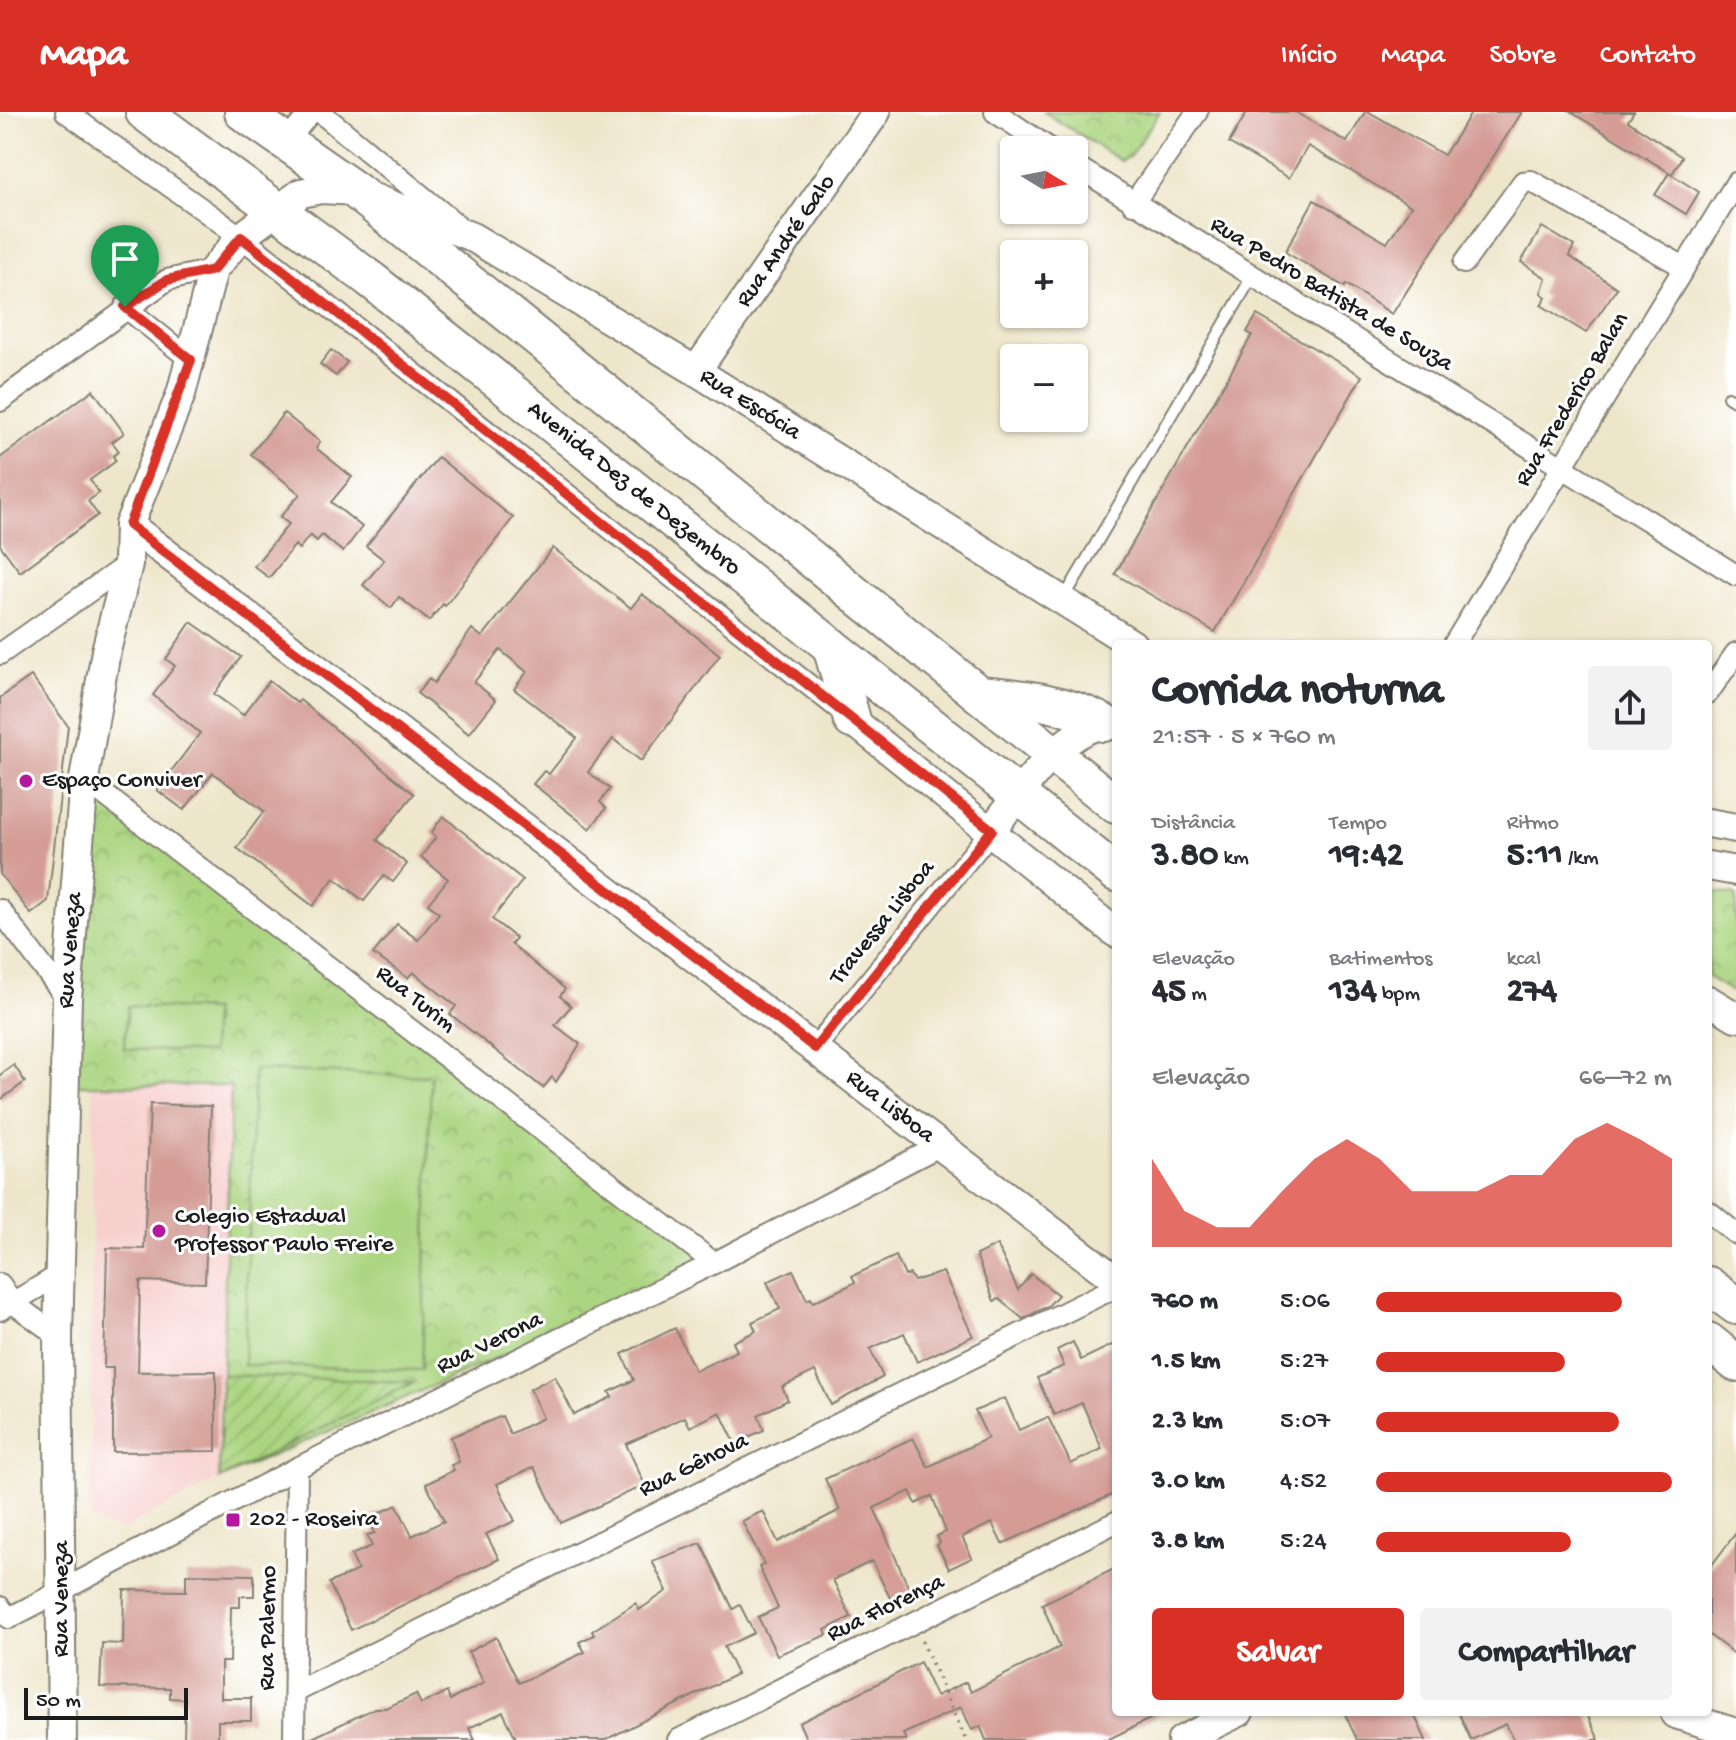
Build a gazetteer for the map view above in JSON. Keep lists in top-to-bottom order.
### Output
{
  "streets": {
    "highway": ["Avenida Dez de Dezembro"],
    "street": [
      "Rua André Galo",
      "Rua Pedro Batista de Souza",
      "Rua Frederico Balan",
      "Rua Escócia",
      "Travessa Lisboa",
      "Rua Veneza",
      "Rua Turim",
      "Rua Lisboa",
      "Rua Verona",
      "Rua Gênova",
      "Rua Florença",
      "Rua Palermo"
    ]
  },
  "crossings": [
    ["Rua André Galo", "Rua Escócia"],
    ["Rua Pedro Batista de Souza", "Rua Frederico Balan"],
    ["Rua Escócia", "Rua Veneza"],
    ["Avenida Dez de Dezembro", "Rua Veneza"],
    ["Travessa Lisboa", "Rua Lisboa"],
    ["Rua Veneza", "Rua Turim"],
    ["Rua Veneza", "Rua Lisboa"],
    ["Rua Veneza", "Rua Verona"],
    ["Rua Turim", "Rua Verona"],
    ["Rua Lisboa", "Rua Verona"],
    ["Rua Verona", "Rua Palermo"],
    ["Rua Gênova", "Rua Palermo"]
  ],
  "places": {
    "other": ["Espaço Conviver", "Colegio Estadual Professor Paulo Freire"],
    "transit": ["202 - Roseira"]
  },
  "scale_bar": "50 m",
  "north": "right",
  "page": {
    "header": "Mapa",
    "nav": [
      "Início",
      "Mapa",
      "Sobre",
      "Contato"
    ],
    "map_buttons": ["+", "−"],
    "heading": ["Corrida noturna", "21:57 · 5 × 760 m"],
    "stats": [
      ["Distância", "3.80 km"],
      ["Tempo", "19:42"],
      ["Ritmo", "5:11 /km"],
      ["Elevação", "45 m"],
      ["Batimentos", "134 bpm"],
      ["kcal", "274"]
    ],
    "chart": ["Elevação", "66–72 m"],
    "list": [
      {
        "name": "760 m",
        "note": "5:06"
      },
      {
        "name": "1.5 km",
        "note": "5:27"
      },
      {
        "name": "2.3 km",
        "note": "5:07"
      },
      {
        "name": "3.0 km",
        "note": "4:52"
      },
      {
        "name": "3.8 km",
        "note": "5:24"
      }
    ],
    "buttons": ["Salvar", "Compartilhar"],
    "scale": "50 m"
  }
}
